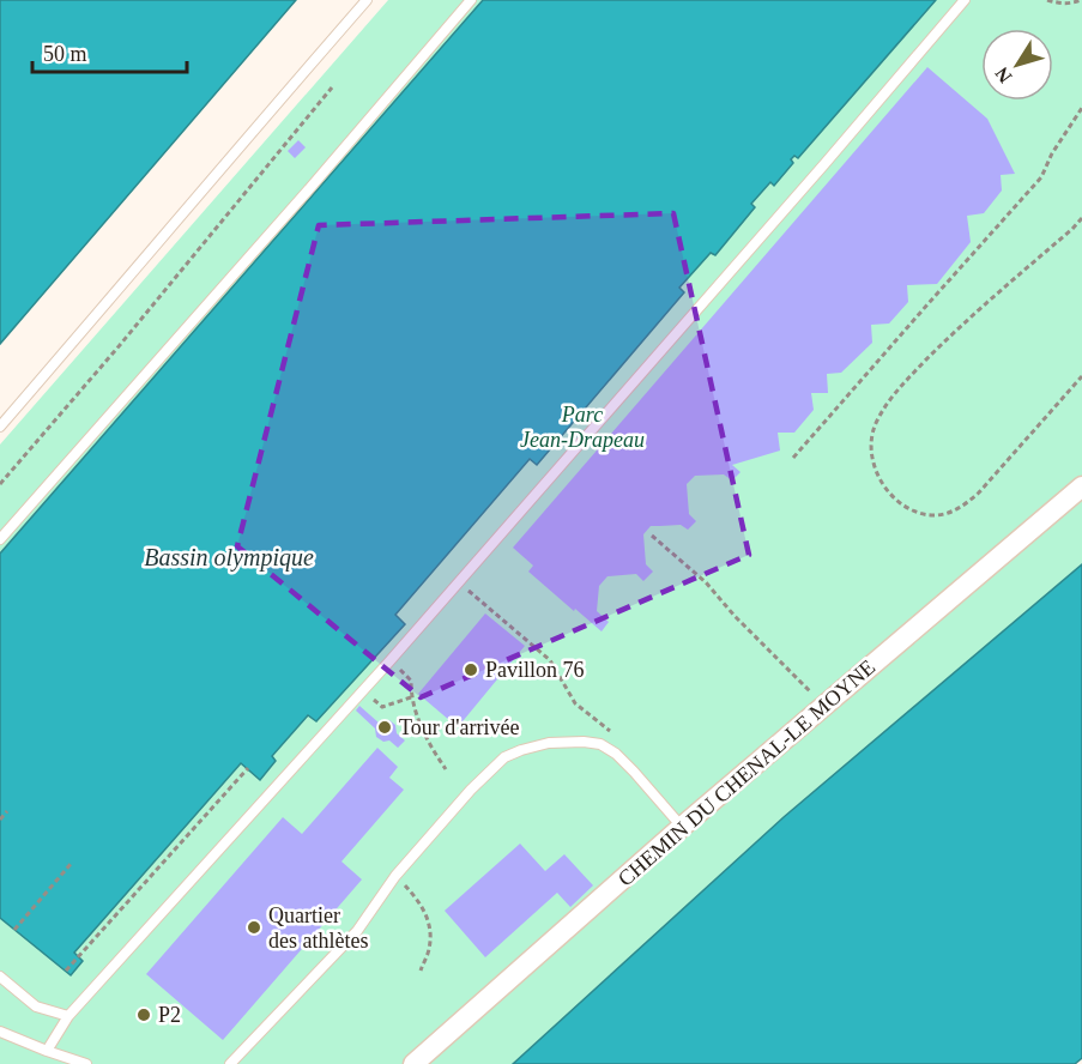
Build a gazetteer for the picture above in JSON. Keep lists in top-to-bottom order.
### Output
{
  "streets": {
    "street": ["CHEMIN DU CHENAL-LE MOYNE"]
  },
  "water": ["Bassin olympique"],
  "parks": ["Parc Jean-Drapeau"],
  "places": [
    "Pavillon 76",
    "Tour d'arrivée",
    "Quartier des athlètes",
    "P2"
  ],
  "scale_bar": "50 m",
  "north": "bottom left"
}
